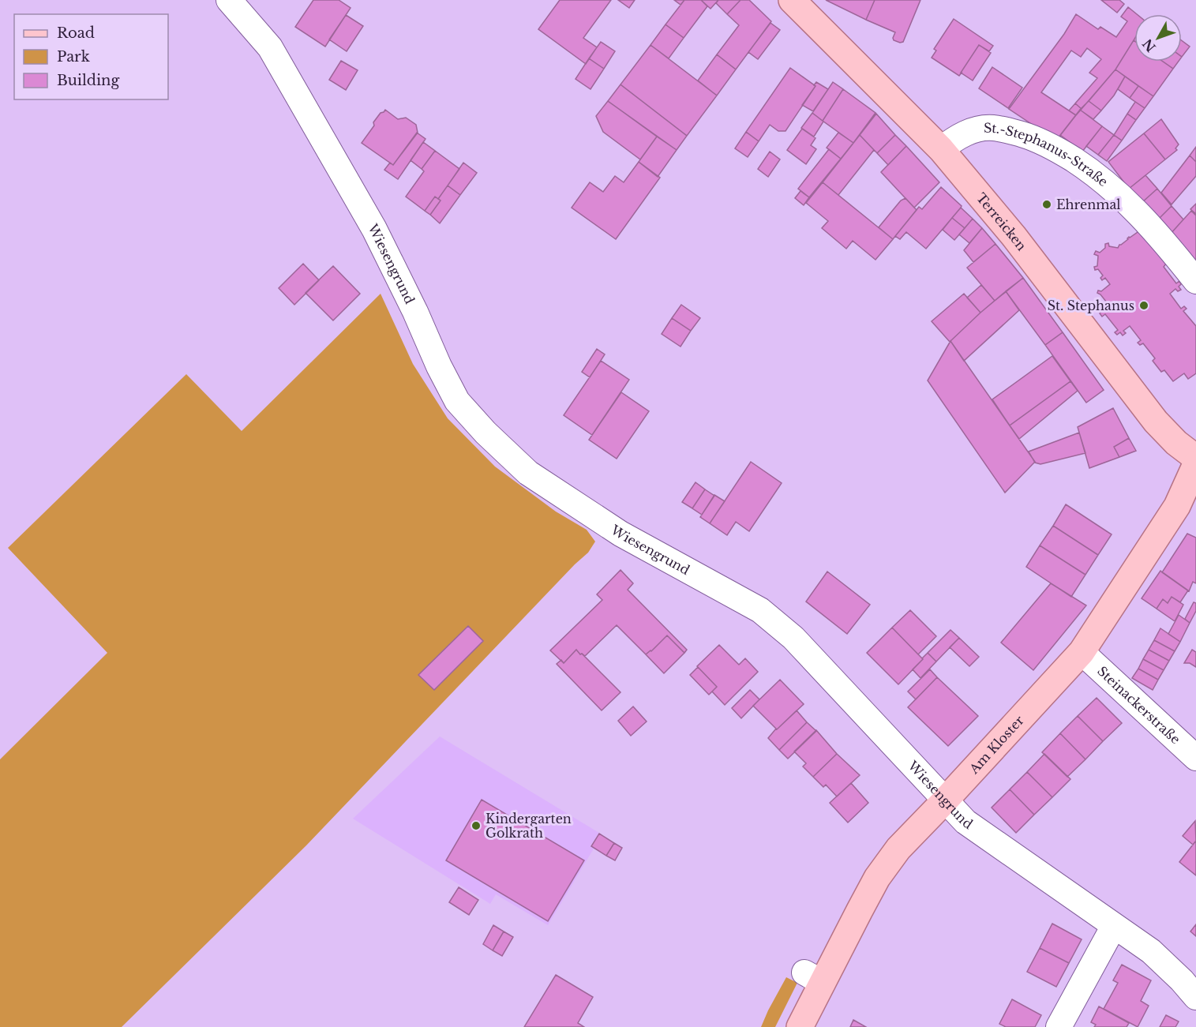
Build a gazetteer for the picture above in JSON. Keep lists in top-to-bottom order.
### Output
{
  "streets": {
    "main road": ["Terreicken", "Am Kloster"],
    "street": ["St.-Stephanus-Straße", "Wiesengrund", "Steinackerstraße"]
  },
  "crossings": [
    ["St.-Stephanus-Straße", "Terreicken"],
    ["Wiesengrund", "Am Kloster"],
    ["Steinackerstraße", "Am Kloster"]
  ],
  "places": ["Ehrenmal", "St. Stephanus", "Kindergarten Golkrath"],
  "legend": ["Road", "Park", "Building"],
  "north": "bottom left"
}
